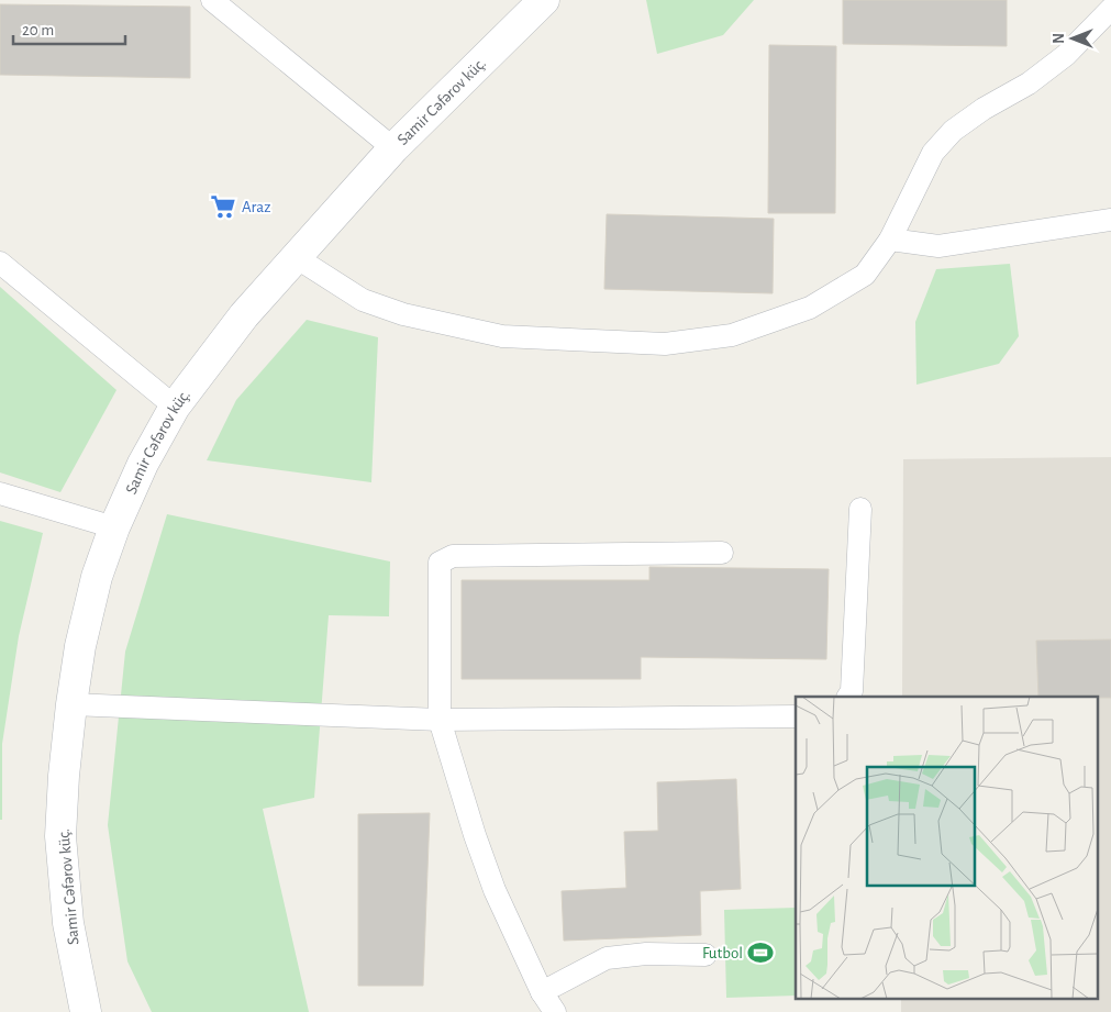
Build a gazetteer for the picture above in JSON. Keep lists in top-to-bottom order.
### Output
{
  "streets": {
    "street": ["Samir Cəfərov küç."]
  },
  "places": {
    "supermarket": ["Araz"],
    "sports": ["Futbol"]
  },
  "scale_bar": "20 m",
  "north": "left"
}
